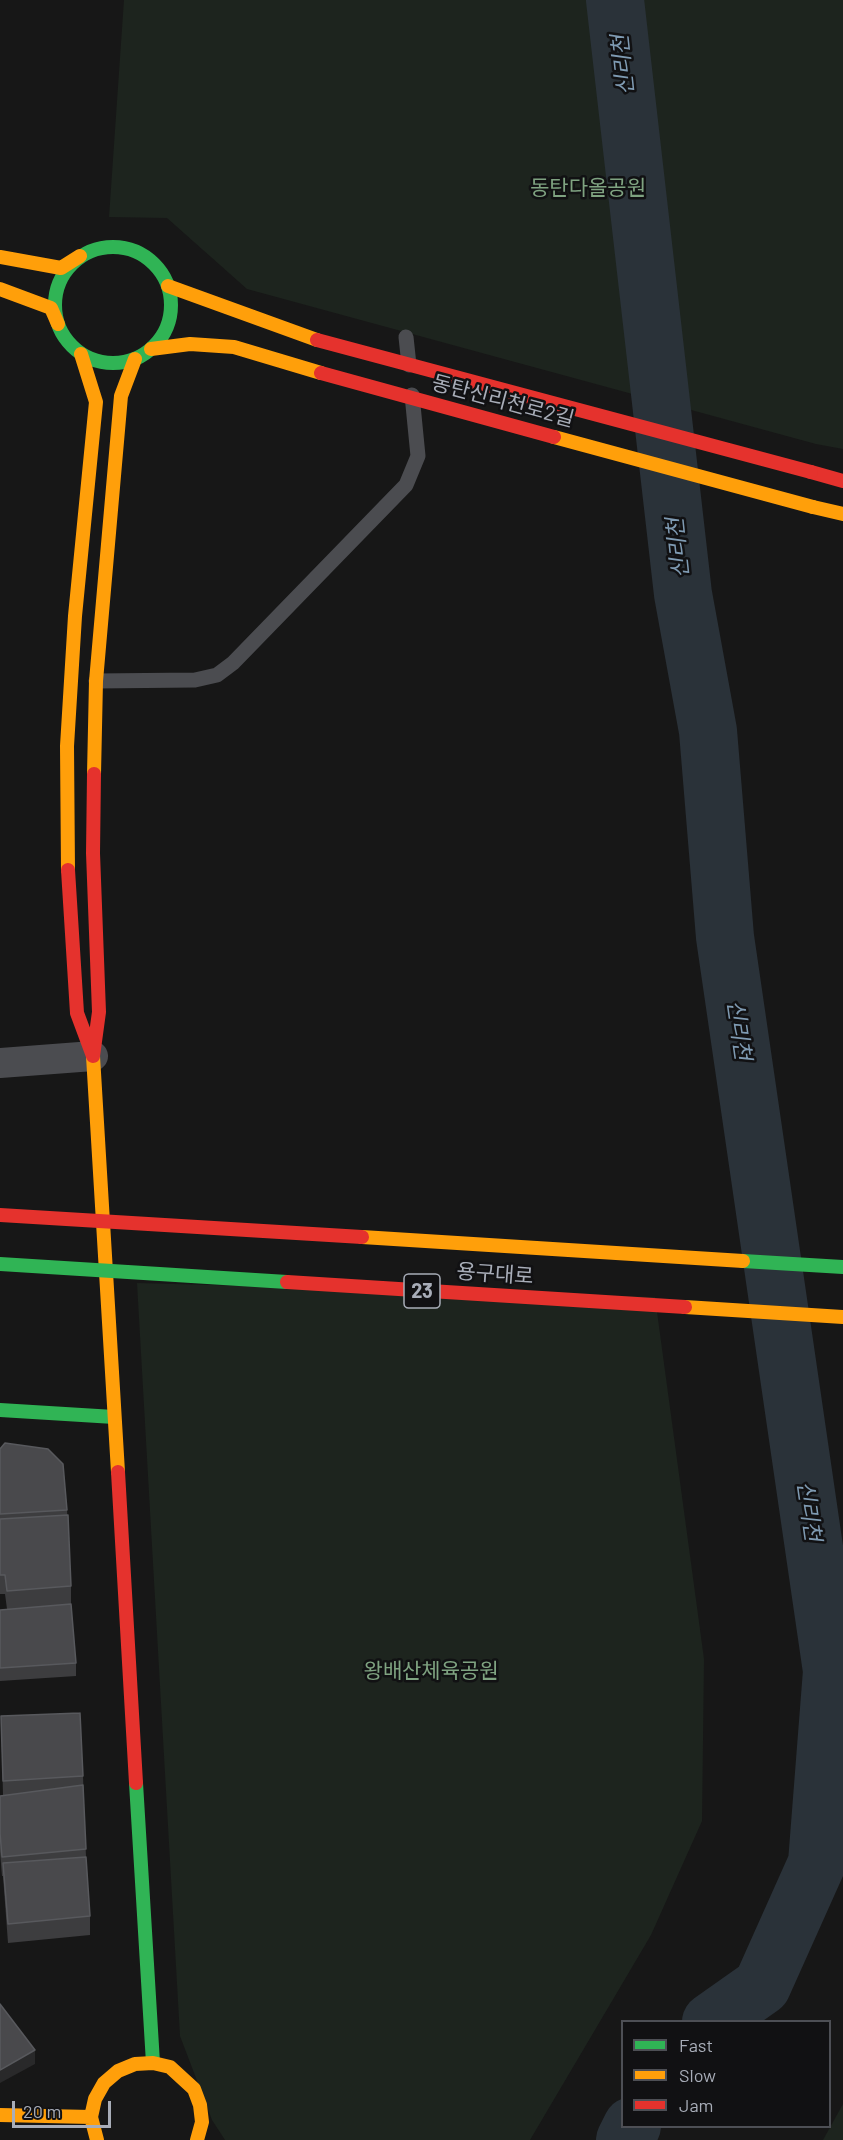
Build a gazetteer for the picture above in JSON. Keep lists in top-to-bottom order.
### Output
{
  "streets": {
    "main road": ["동탄신리천로2길", "용구대로", "23"]
  },
  "water": ["신리천"],
  "parks": ["동탄다올공원", "왕배산체육공원"],
  "legend": ["Fast", "Slow", "Jam"],
  "scale_bar": "20 m"
}
